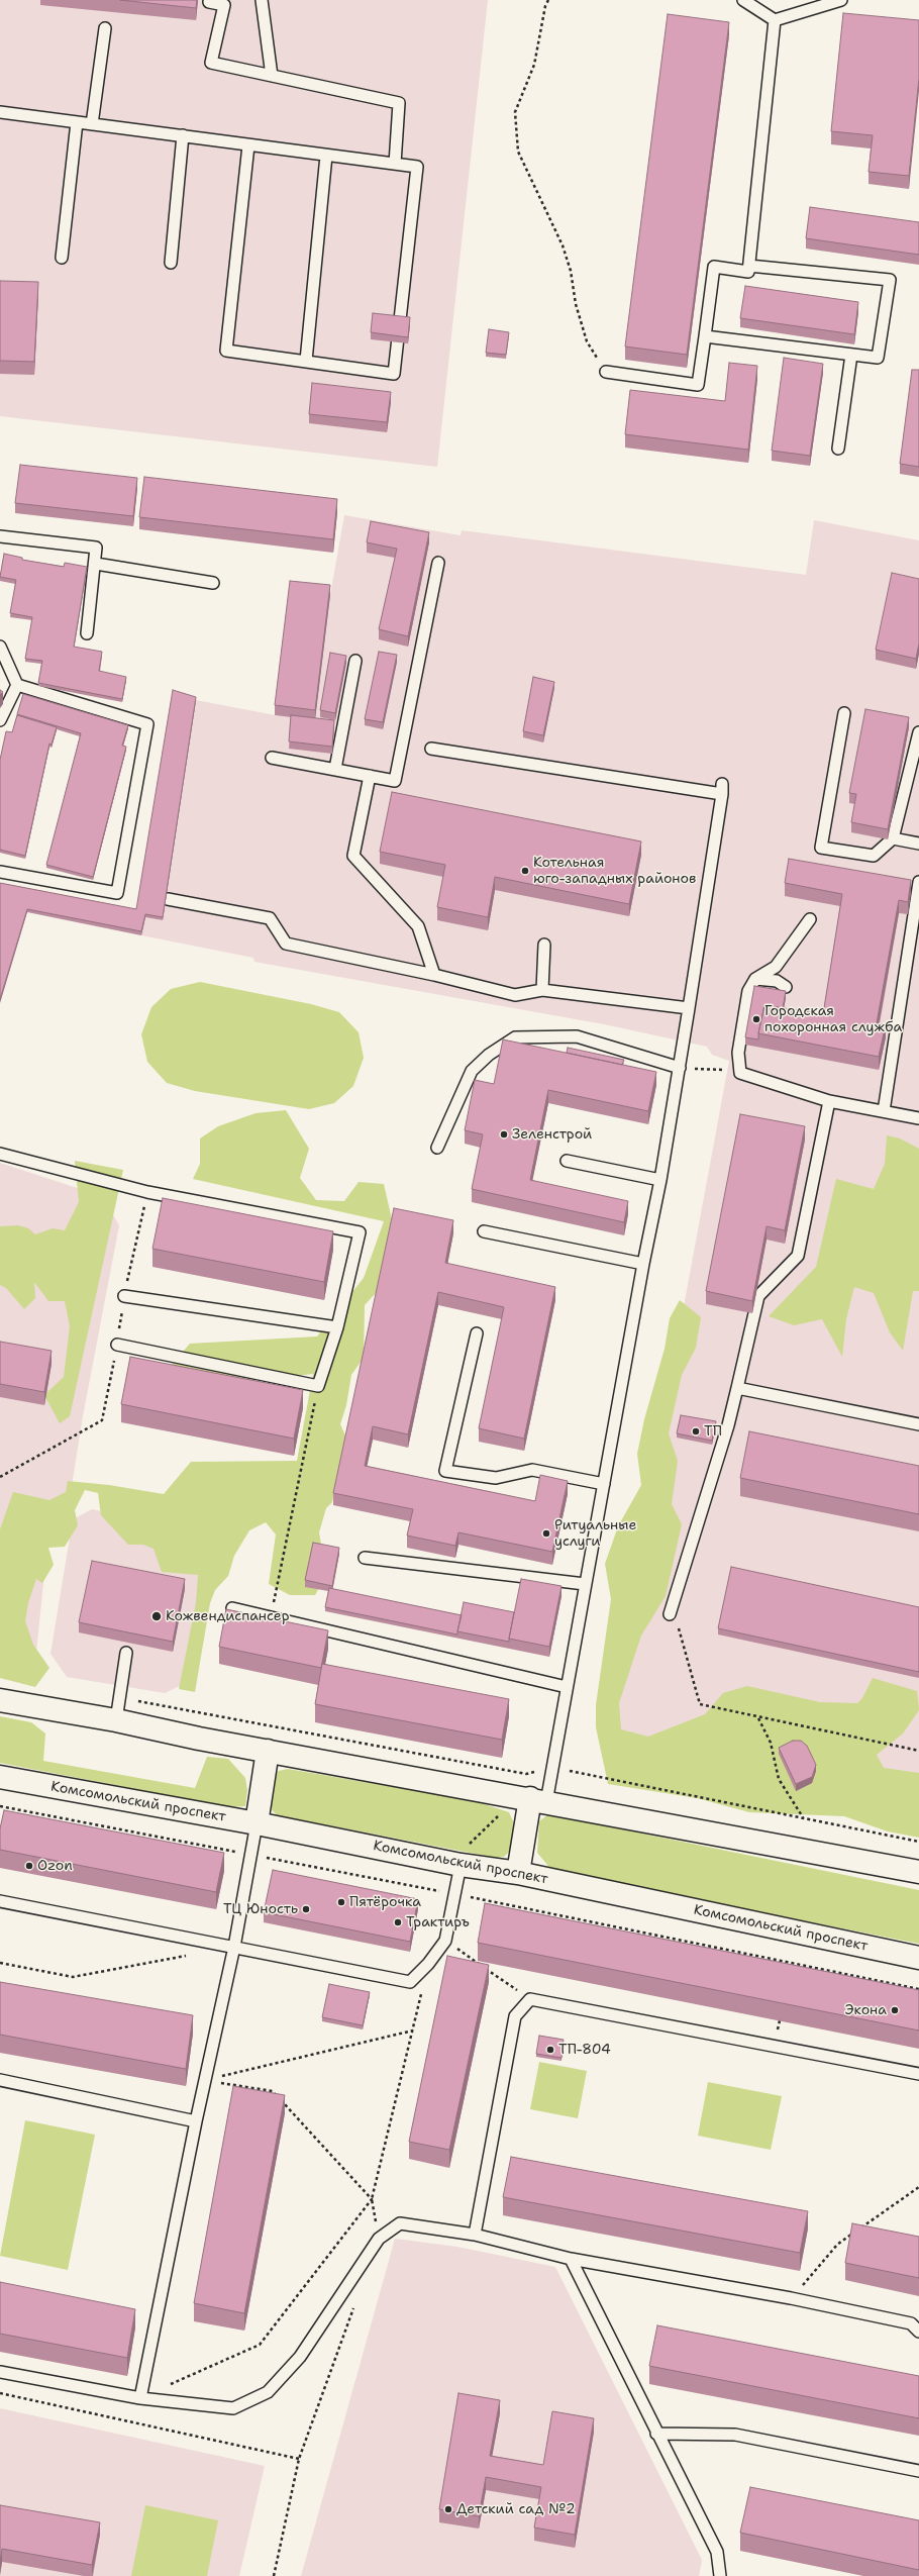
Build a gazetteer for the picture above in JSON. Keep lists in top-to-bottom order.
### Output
{
  "streets": {
    "main road": ["Комсомольский проспект"]
  },
  "places": [
    "Котельная юго-западных районов",
    "Городская похоронная служба",
    "Зеленстрой",
    "ТП",
    "Ритуальные услуги",
    "Кожвендиспансер",
    "Ozon",
    "Пятёрочка",
    "ТЦ Юность",
    "Трактиръ",
    "Экона",
    "ТП-804",
    "Детский сад №2"
  ]
}
